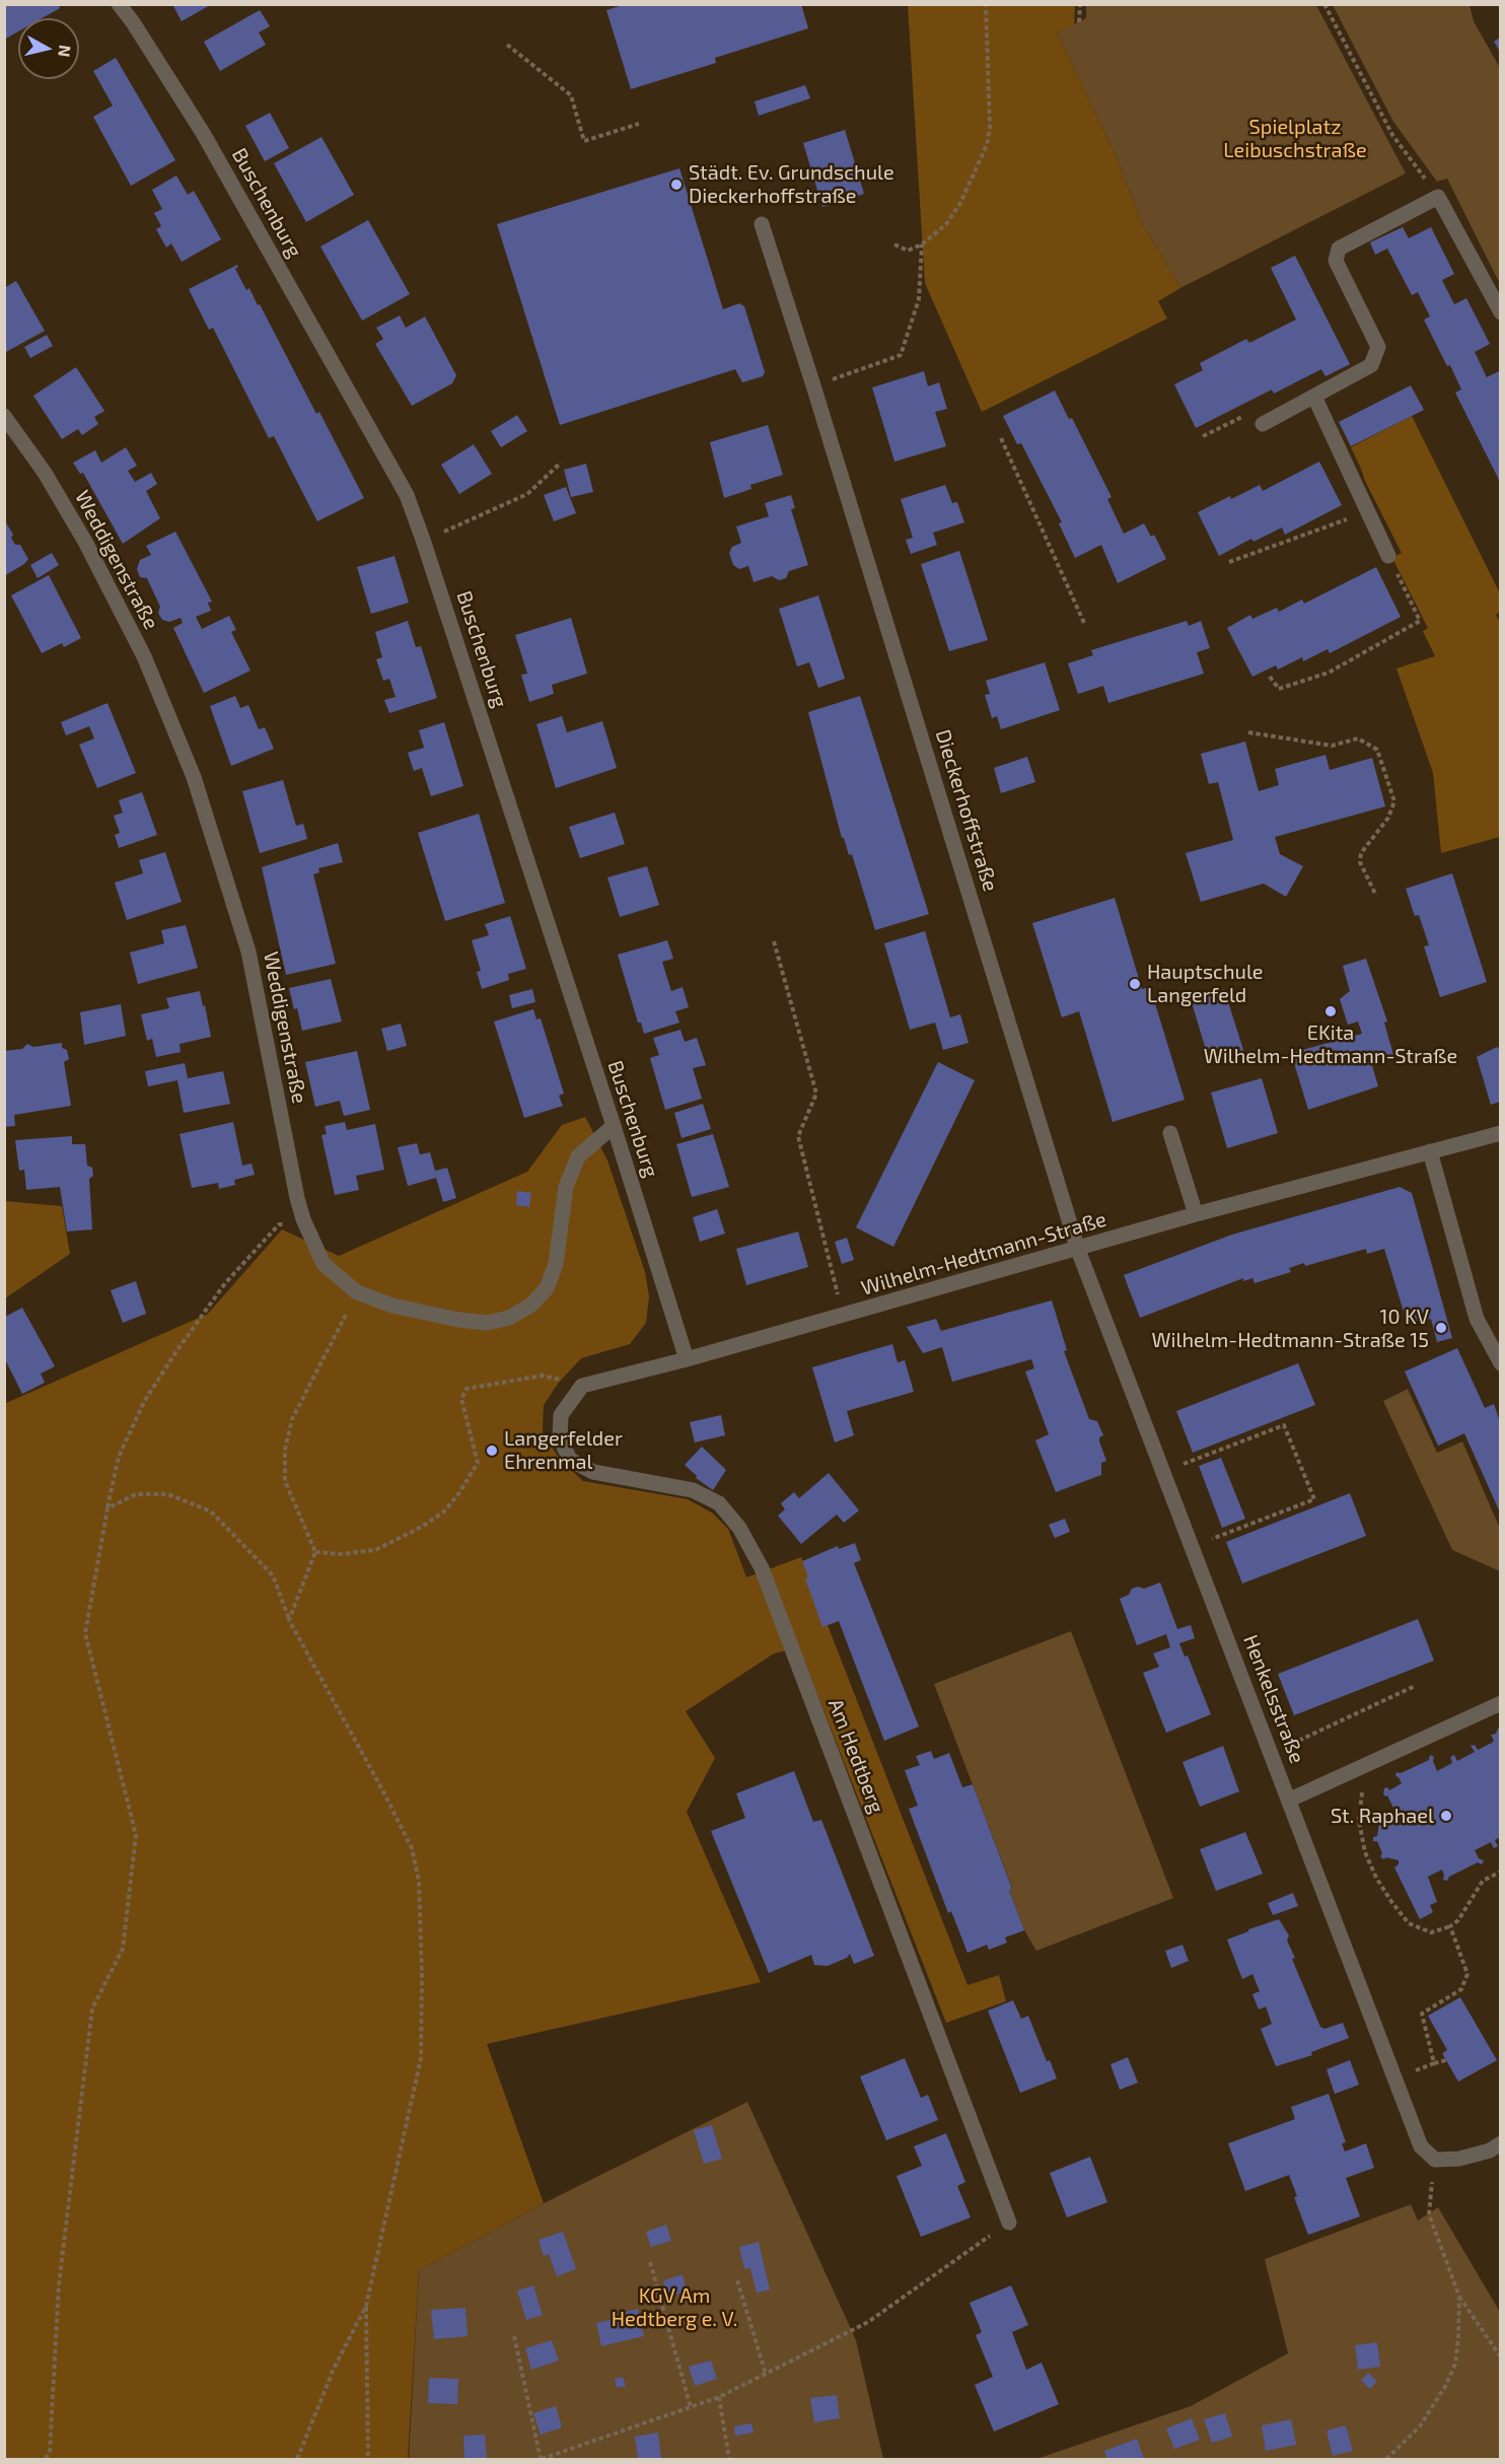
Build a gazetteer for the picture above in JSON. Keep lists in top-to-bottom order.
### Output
{
  "streets": {
    "street": [
      "Buschenburg",
      "Weddigenstraße",
      "Dieckerhoffstraße",
      "Wilhelm-Hedtmann-Straße",
      "Henkelsstraße",
      "Am Hedtberg"
    ]
  },
  "crossings": [
    ["Buschenburg", "Weddigenstraße"],
    ["Buschenburg", "Wilhelm-Hedtmann-Straße"],
    ["Dieckerhoffstraße", "Wilhelm-Hedtmann-Straße"],
    ["Dieckerhoffstraße", "Henkelsstraße"],
    ["Wilhelm-Hedtmann-Straße", "Henkelsstraße"],
    ["Wilhelm-Hedtmann-Straße", "Am Hedtberg"]
  ],
  "parks": ["Spielplatz Leibuschstraße", "KGV Am Hedtberg e. V."],
  "places": [
    "Städt. Ev. Grundschule Dieckerhoffstraße",
    "Hauptschule Langerfeld",
    "EKita Wilhelm-Hedtmann-Straße",
    "10 KV Wilhelm-Hedtmann-Straße 15",
    "Langerfelder Ehrenmal",
    "St. Raphael"
  ],
  "north": "right"
}
